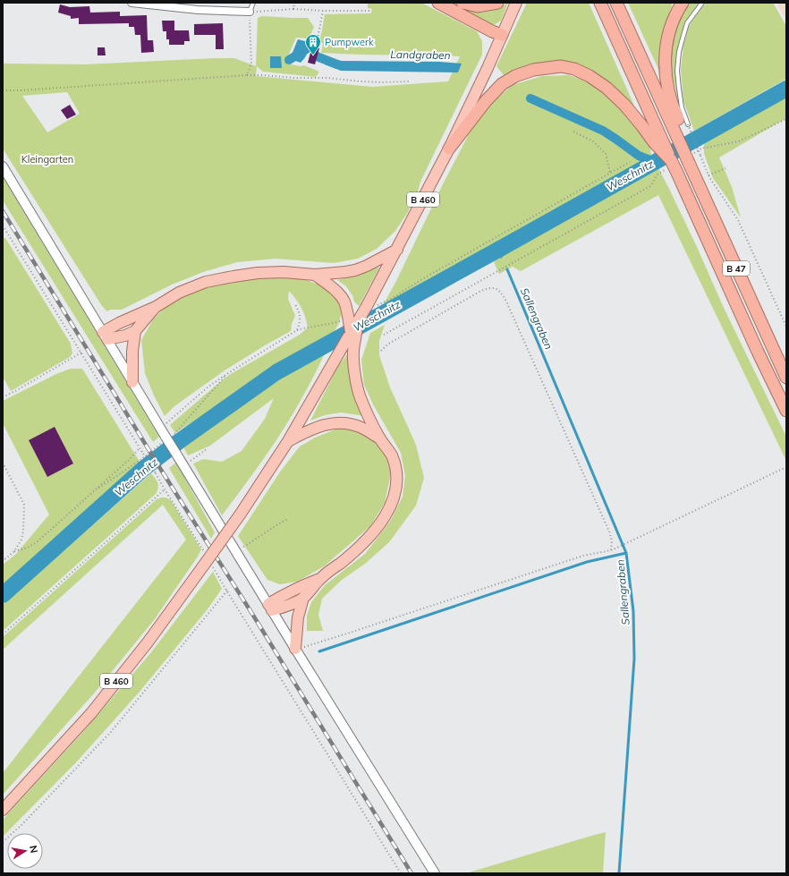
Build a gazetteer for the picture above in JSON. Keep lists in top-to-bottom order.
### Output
{
  "streets": {
    "highway": ["B 47"],
    "main road": ["B 460"]
  },
  "water": ["Landgraben", "Weschnitz", "Sallengraben"],
  "parks": ["Kleingarten"],
  "places": {
    "building": ["Pumpwerk"]
  },
  "north": "right"
}
